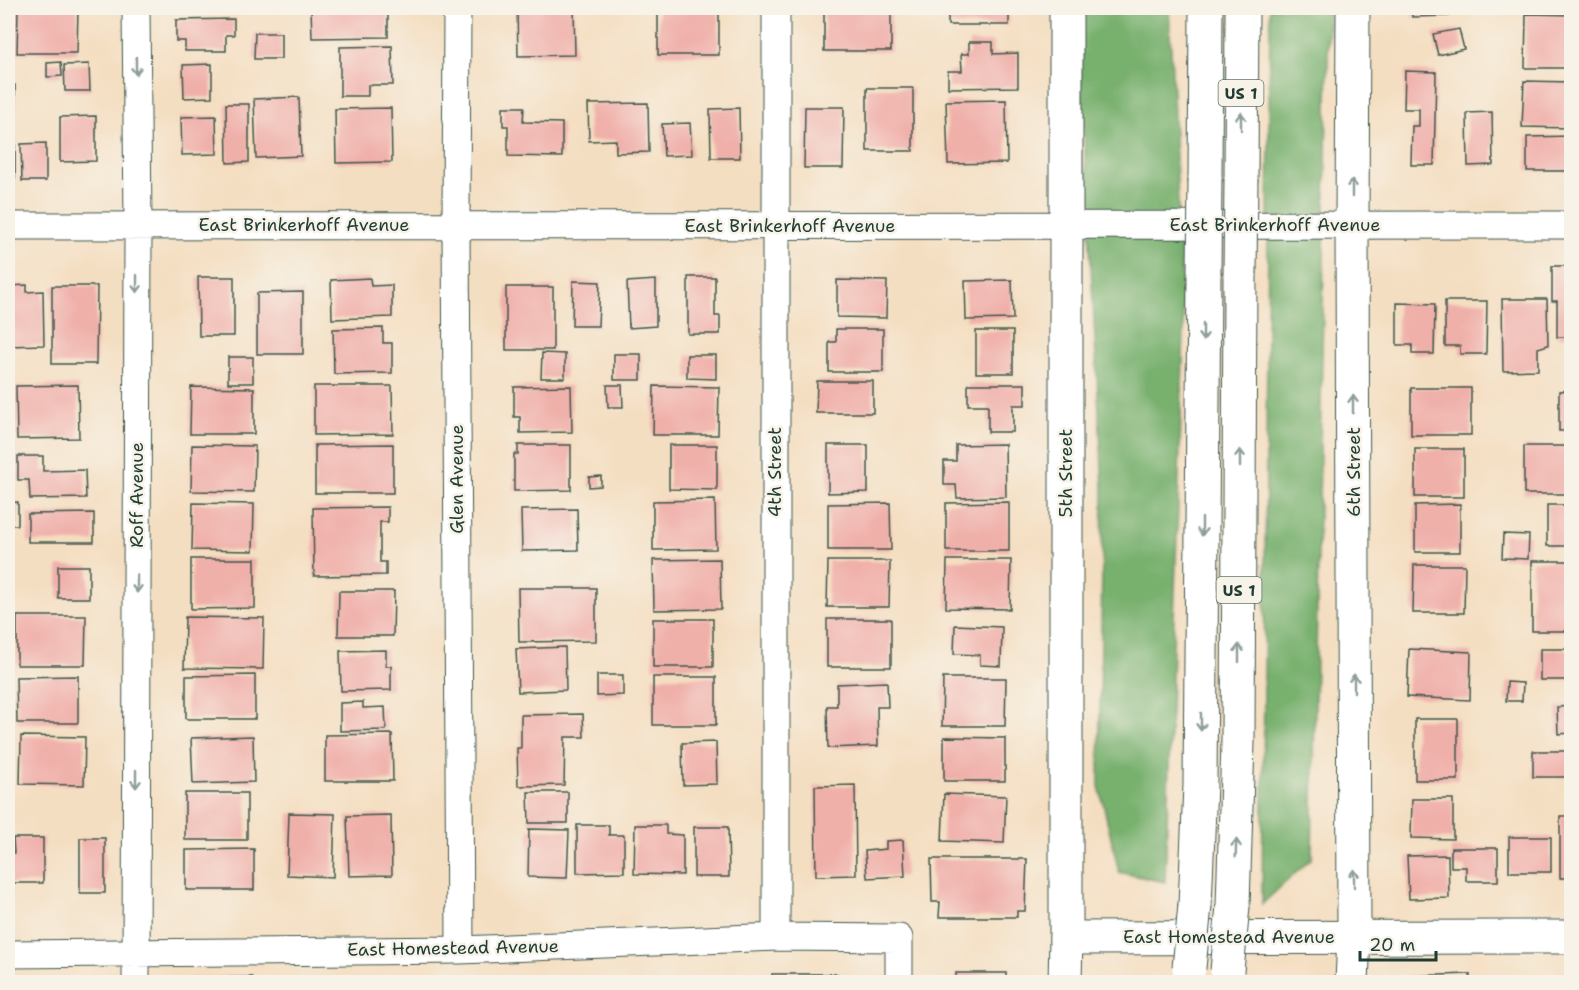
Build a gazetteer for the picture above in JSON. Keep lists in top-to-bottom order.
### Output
{
  "streets": {
    "main road": [
      "US 1",
      "6th Street",
      "5th Street",
      "East Homestead Avenue"
    ],
    "street": [
      "East Brinkerhoff Avenue",
      "4th Street",
      "Glen Avenue",
      "Roff Avenue"
    ]
  },
  "crossings": [
    ["East Brinkerhoff Avenue", "4th Street"],
    ["East Brinkerhoff Avenue", "6th Street"],
    ["East Brinkerhoff Avenue", "5th Street"],
    ["East Brinkerhoff Avenue", "Glen Avenue"],
    ["East Brinkerhoff Avenue", "Roff Avenue"],
    ["4th Street", "East Homestead Avenue"],
    ["6th Street", "East Homestead Avenue"],
    ["5th Street", "East Homestead Avenue"],
    ["Glen Avenue", "East Homestead Avenue"],
    ["Roff Avenue", "East Homestead Avenue"]
  ],
  "one_way": ["Roff Avenue"],
  "scale_bar": "20 m"
}
